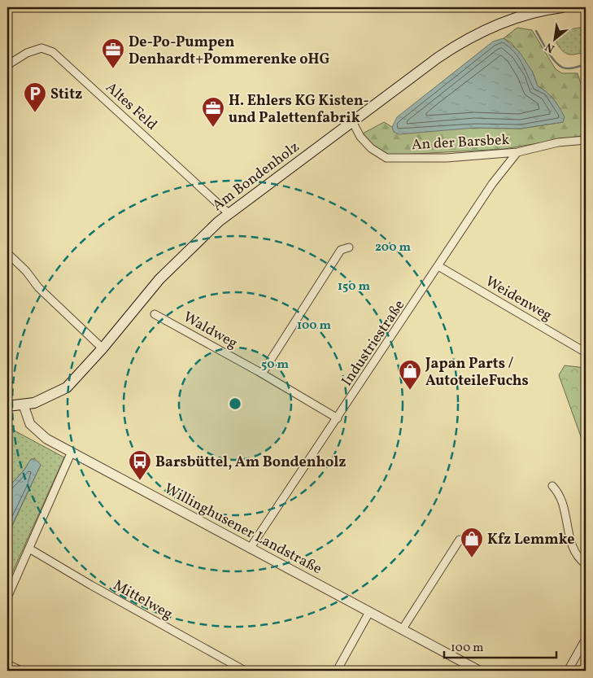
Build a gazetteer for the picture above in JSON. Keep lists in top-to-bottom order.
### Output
{
  "streets": {
    "main road": ["Am Bondenholz"],
    "street": [
      "Altes Feld",
      "An der Barsbek",
      "Weidenweg",
      "Waldweg",
      "Industriestraße",
      "Willinghusener Landstraße",
      "Mittelweg"
    ]
  },
  "crossings": [
    ["Altes Feld", "Am Bondenholz"],
    ["An der Barsbek", "Am Bondenholz"],
    ["An der Barsbek", "Industriestraße"],
    ["Am Bondenholz", "Willinghusener Landstraße"],
    ["Weidenweg", "Industriestraße"],
    ["Waldweg", "Industriestraße"],
    ["Industriestraße", "Willinghusener Landstraße"]
  ],
  "places": {
    "office": ["De-Po-Pumpen Denhardt+Pommerenke oHG", "H. Ehlers KG Kisten- und Palettenfabrik"],
    "parking": ["Stitz"],
    "shop": ["Japan Parts / AutoteileFuchs", "Kfz Lemmke"],
    "bus stop": ["Barsbüttel, Am Bondenholz"]
  },
  "scale_bar": "100 m",
  "north": "bottom left",
  "rings": [
    "200 m",
    "150 m",
    "100 m",
    "50 m"
  ]
}
